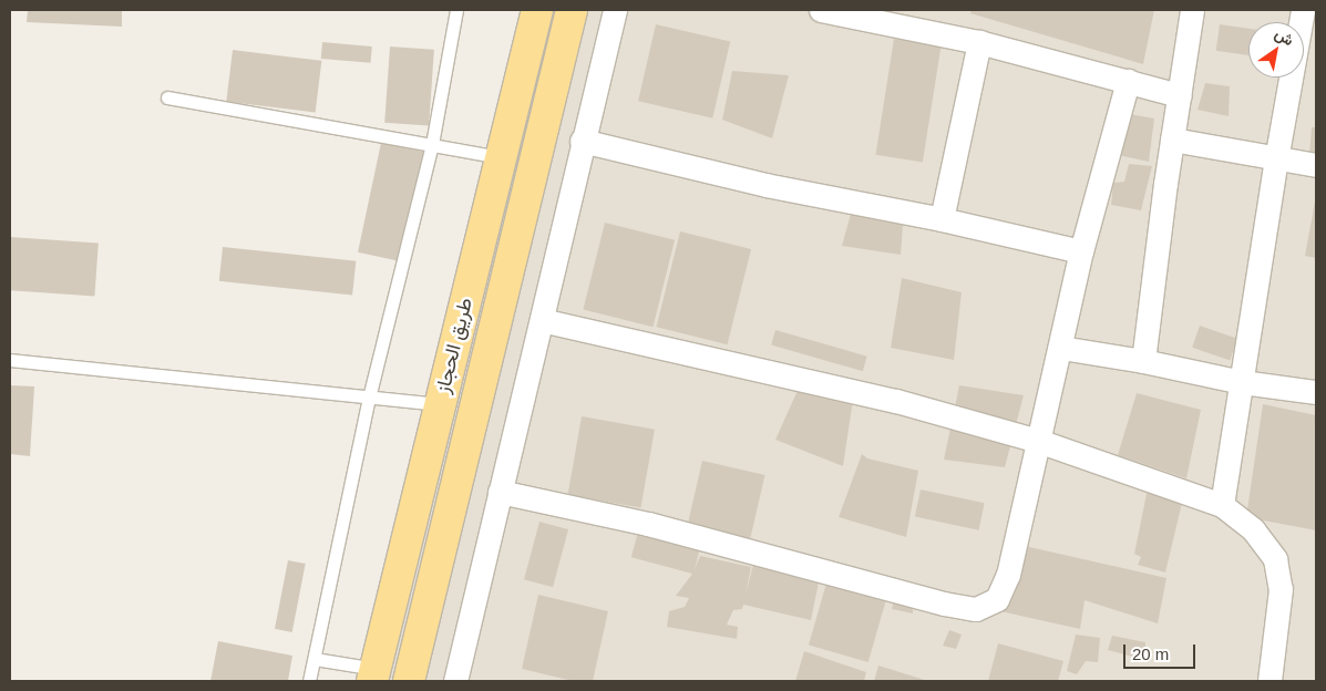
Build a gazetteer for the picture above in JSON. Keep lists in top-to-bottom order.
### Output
{
  "streets": {
    "main road": ["طريق الحجاز"]
  },
  "scale_bar": "20 m",
  "north": "top right"
}
